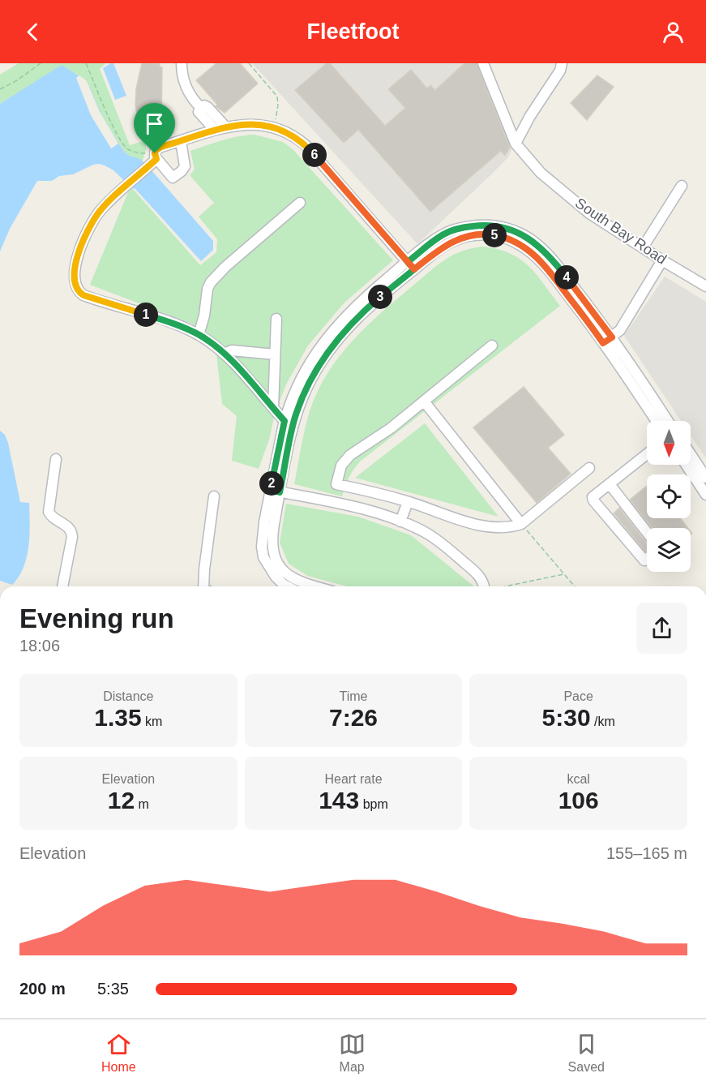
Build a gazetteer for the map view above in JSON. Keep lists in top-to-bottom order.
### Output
{
  "streets": {
    "street": ["South Bay Road"]
  },
  "north": "bottom",
  "page": {
    "header": "Fleetfoot",
    "pins": [
      "6",
      "5",
      "4",
      "3",
      "1",
      "2"
    ],
    "heading": ["Evening run", "18:06"],
    "stats": [
      ["Distance", "1.35 km"],
      ["Time", "7:26"],
      ["Pace", "5:30 /km"],
      ["Elevation", "12 m"],
      ["Heart rate", "143 bpm"],
      ["kcal", "106"]
    ],
    "chart": ["Elevation", "155–165 m"],
    "list": [
      {
        "name": "200 m",
        "note": "5:35"
      }
    ],
    "tabs": ["Home", "Map", "Saved"]
  }
}
